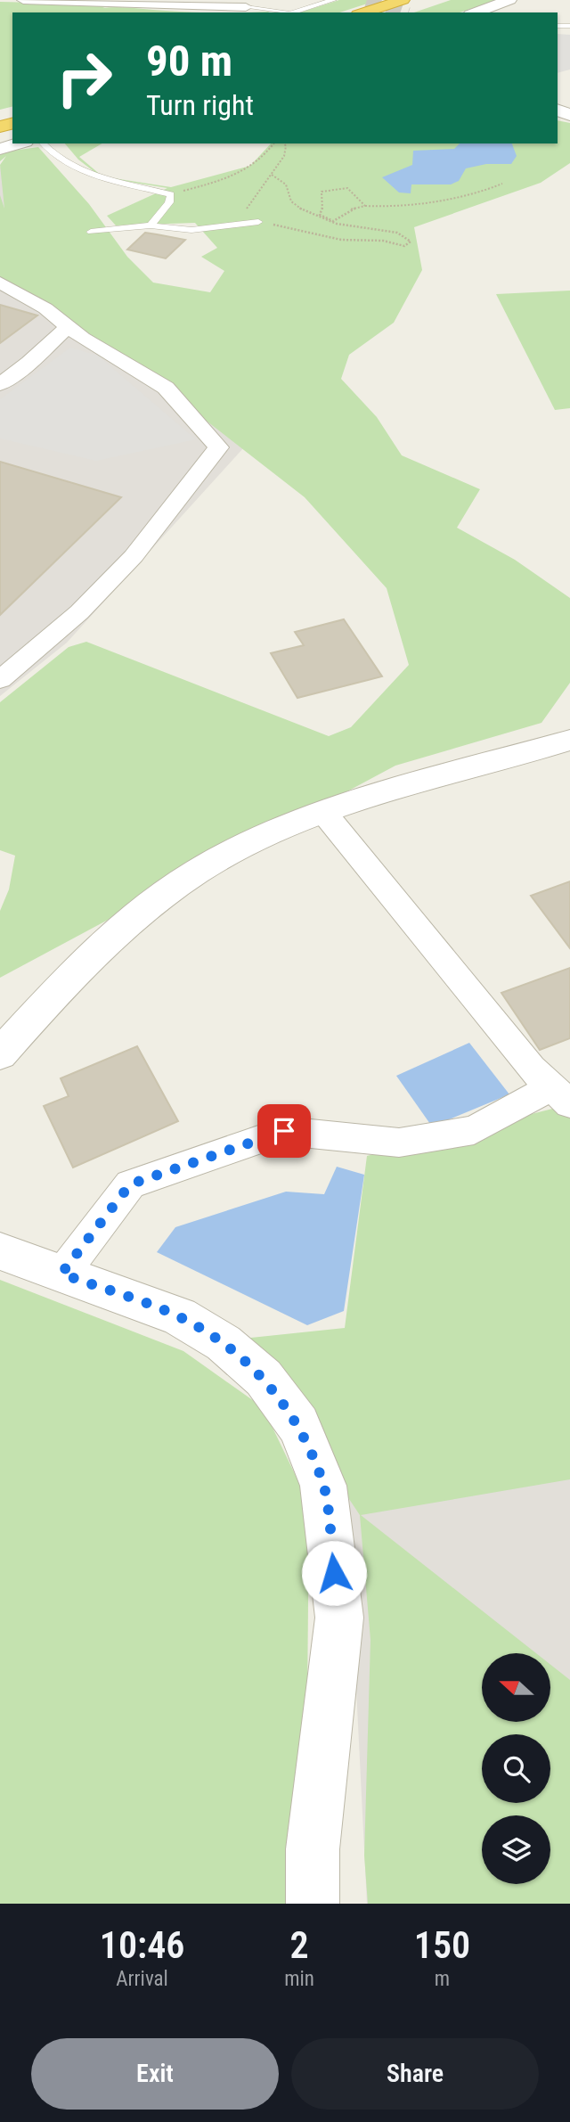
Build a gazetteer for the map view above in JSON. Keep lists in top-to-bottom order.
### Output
{
  "north": "left",
  "page": {
    "turn": ["90 m", "Turn right"],
    "eta": [
      "10:46",
      "Arrival",
      "2",
      "min",
      "150",
      "m"
    ],
    "buttons": ["Exit", "Share"]
  }
}
